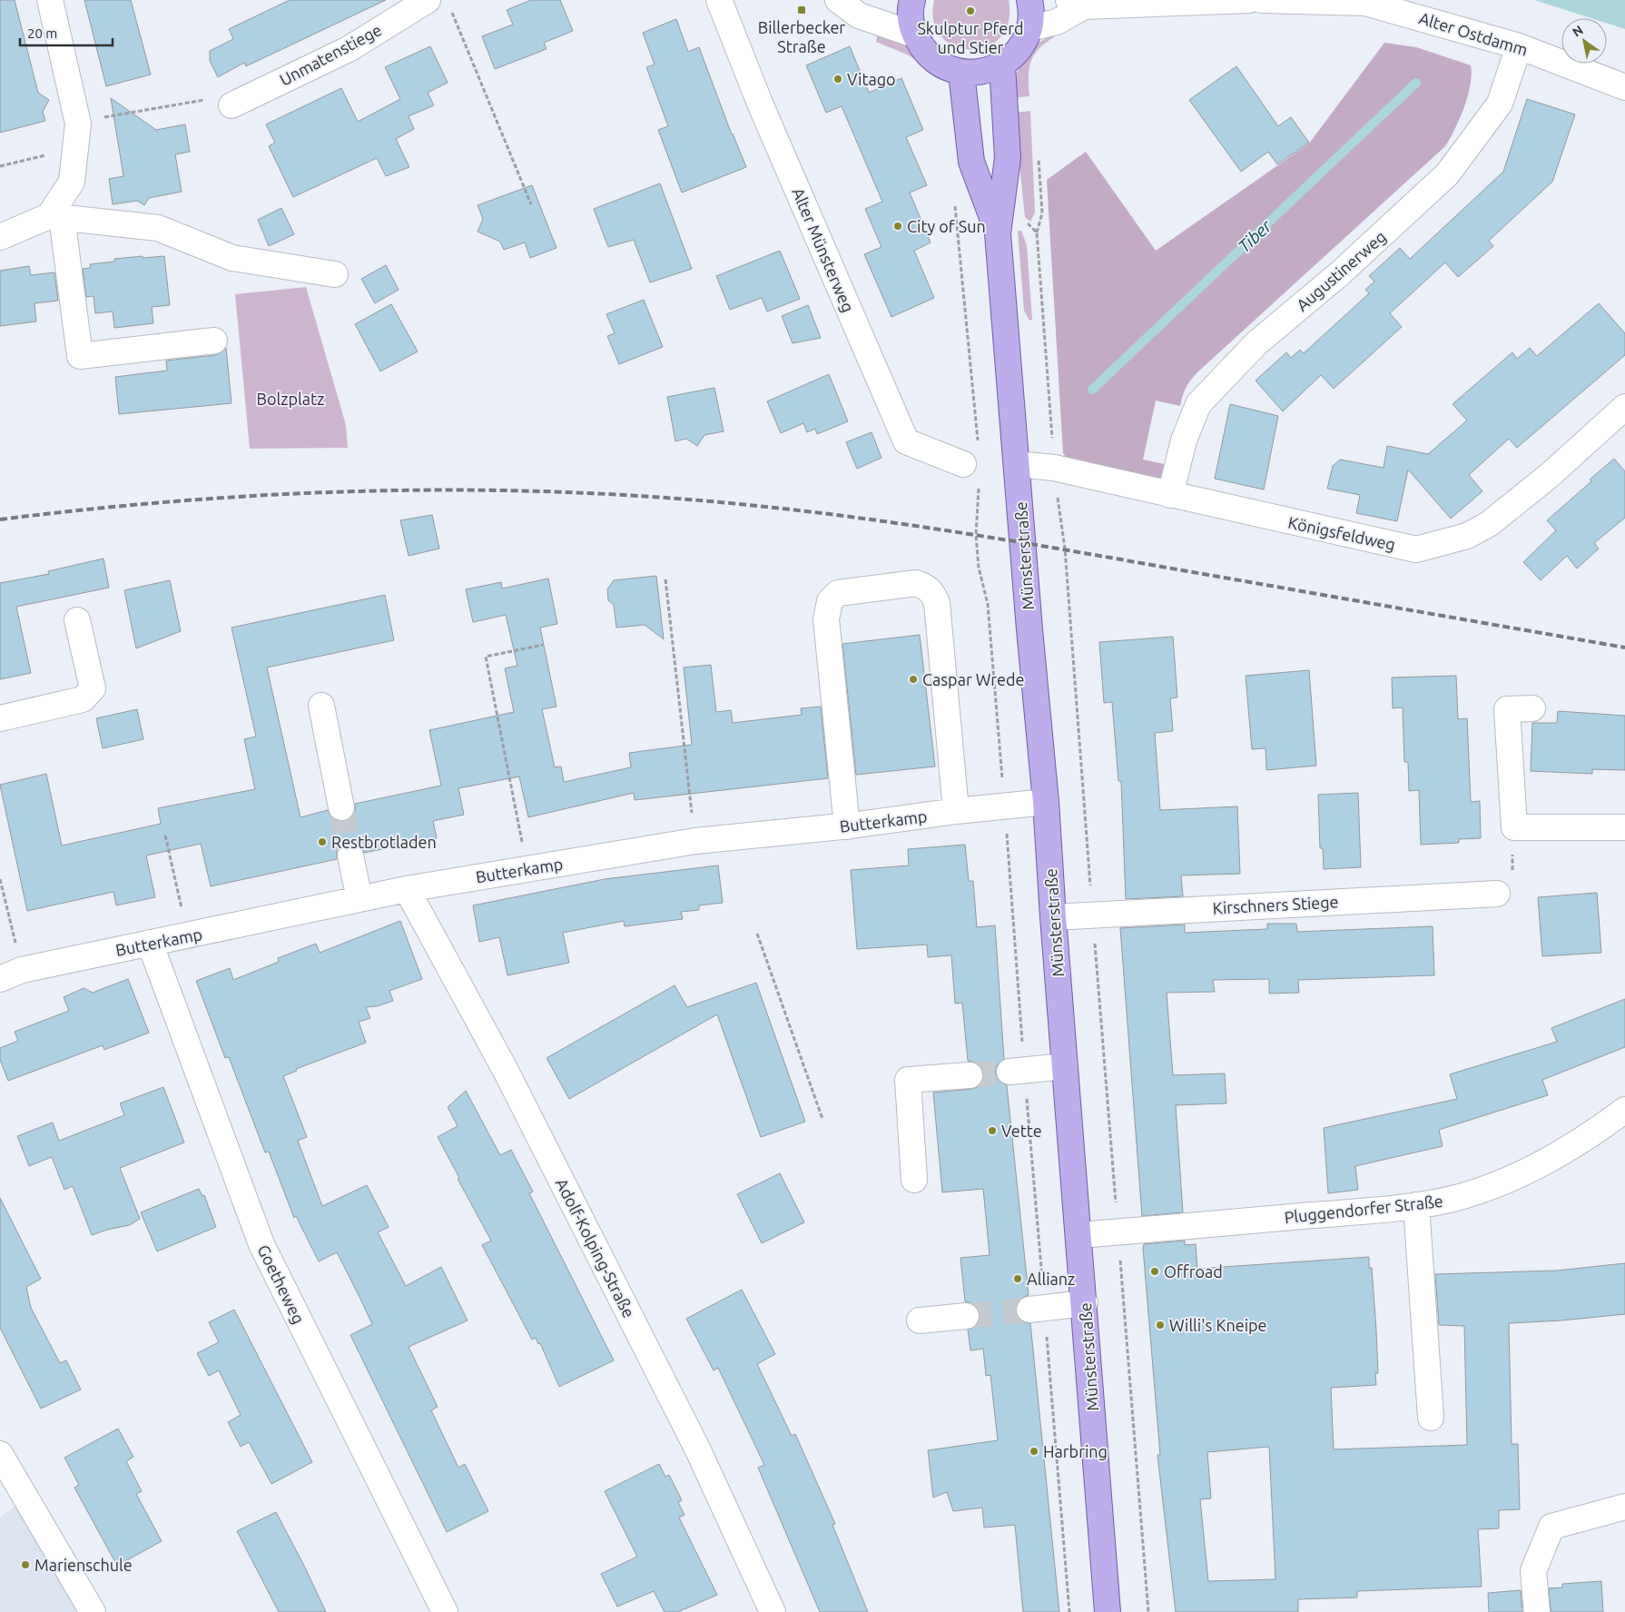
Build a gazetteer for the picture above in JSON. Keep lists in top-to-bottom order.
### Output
{
  "streets": {
    "main road": ["Münsterstraße"],
    "street": [
      "Alter Ostdamm",
      "Unmatenstiege",
      "Alter Münsterweg",
      "Augustinerweg",
      "Königsfeldweg",
      "Butterkamp",
      "Kirschners Stiege",
      "Pluggendorfer Straße",
      "Adolf-Kolping-Straße",
      "Goetheweg"
    ]
  },
  "crossings": [
    ["Alter Ostdamm", "Augustinerweg"],
    ["Augustinerweg", "Königsfeldweg"],
    ["Königsfeldweg", "Münsterstraße"],
    ["Münsterstraße", "Butterkamp"],
    ["Münsterstraße", "Kirschners Stiege"],
    ["Münsterstraße", "Pluggendorfer Straße"],
    ["Butterkamp", "Adolf-Kolping-Straße"],
    ["Butterkamp", "Goetheweg"]
  ],
  "water": ["Tiber"],
  "parks": ["Bolzplatz"],
  "places": {
    "transit": ["Billerbecker Straße"],
    "other": [
      "Skulptur Pferd und Stier",
      "Vitago",
      "City of Sun",
      "Caspar Wrede",
      "Restbrotladen",
      "Vette",
      "Offroad",
      "Allianz",
      "Willi's Kneipe",
      "Harbring",
      "Marienschule"
    ]
  },
  "scale_bar": "20 m",
  "north": "top left"
}
